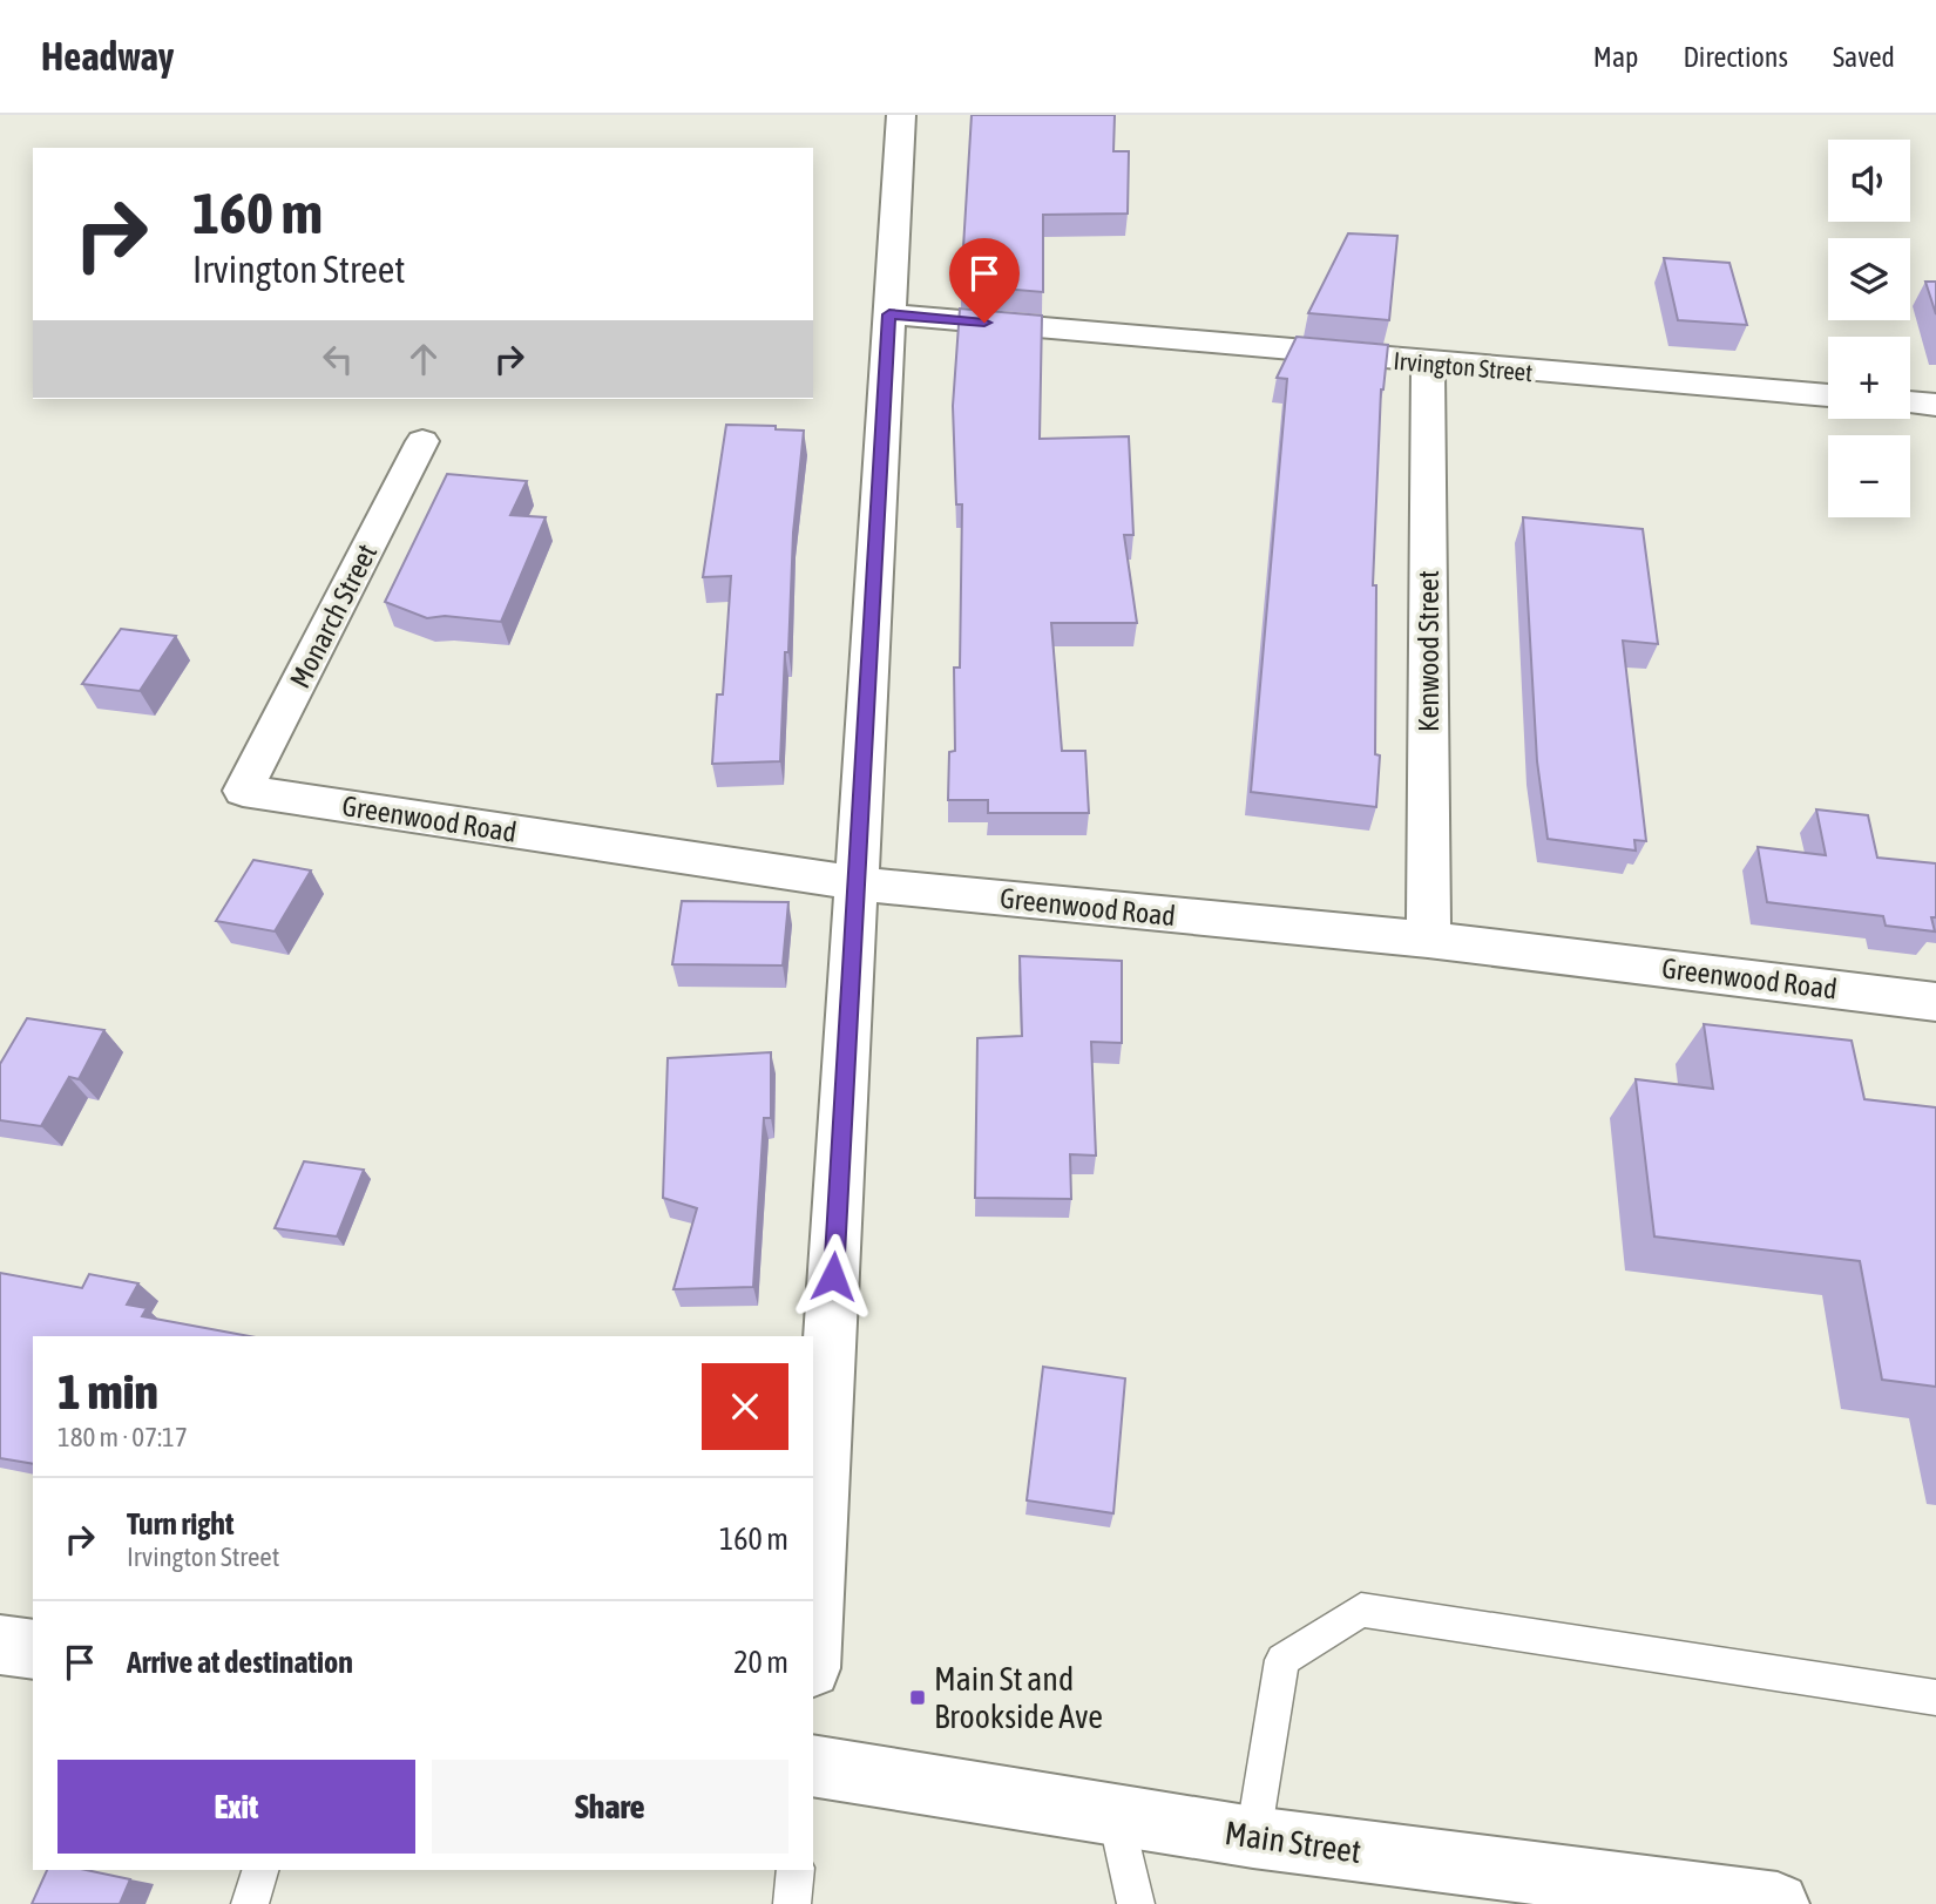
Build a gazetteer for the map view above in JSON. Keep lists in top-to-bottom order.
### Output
{
  "streets": {
    "street": [
      "Irvington Street",
      "Monarch Street",
      "Kenwood Street",
      "Greenwood Road",
      "Main Street"
    ]
  },
  "crossings": [
    ["Irvington Street", "Kenwood Street"],
    ["Monarch Street", "Greenwood Road"],
    ["Kenwood Street", "Greenwood Road"]
  ],
  "places": {
    "transit": ["Main St and Brookside Ave"]
  },
  "page": {
    "header": "Headway",
    "nav": ["Map", "Directions", "Saved"],
    "map_buttons": ["+", "−"],
    "turn": ["160 m", "Irvington Street"],
    "heading": ["1 min", "180 m · 07:17"],
    "list": [
      {
        "name": "Turn right",
        "note": "Irvington Street",
        "value": "160 m"
      },
      {
        "name": "Arrive at destination",
        "value": "20 m"
      }
    ],
    "buttons": ["Exit", "Share"]
  }
}
